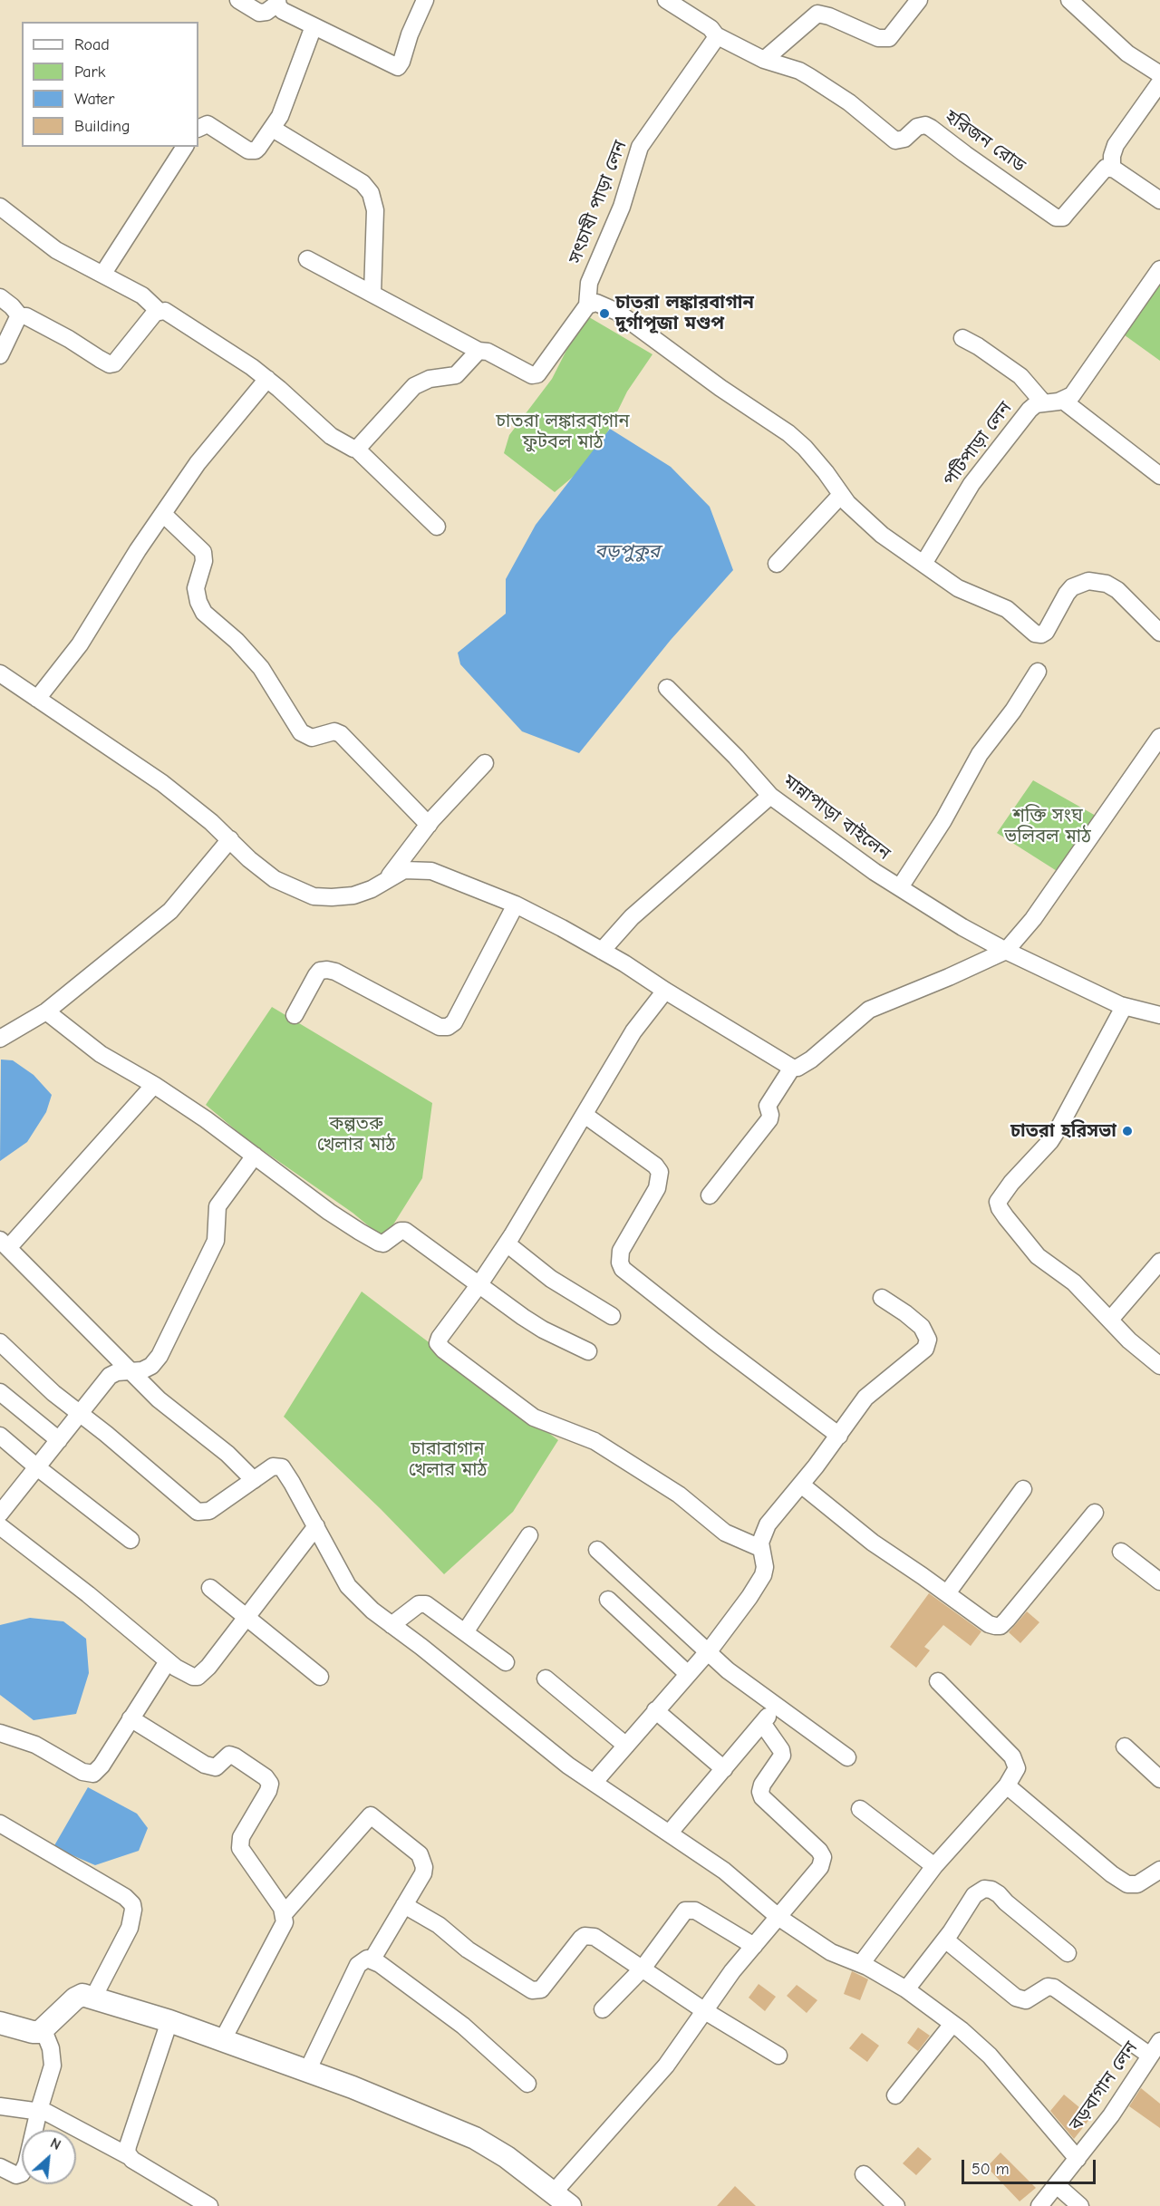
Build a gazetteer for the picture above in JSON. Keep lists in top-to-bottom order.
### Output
{
  "streets": {
    "street": [
      "হরিজন রোড",
      "সৎচাষী পাড়া লেন",
      "পটিপাড়া লেন",
      "মান্নাপাড়া বাইলেন",
      "বড়বাগান লেন"
    ]
  },
  "crossings": [
    ["হরিজন রোড", "সৎচাষী পাড়া লেন"]
  ],
  "water": ["বড়পুকুর"],
  "parks": [
    "চাতরা লঙ্কারবাগান ফুটবল মাঠ",
    "শক্তি সংঘ ভলিবল মাঠ",
    "কল্পতরু খেলার মাঠ",
    "চারাবাগান খেলার মাঠ"
  ],
  "places": ["চাতরা লঙ্কারবাগান দুর্গাপূজা মণ্ডপ", "চাতরা হরিসভা"],
  "legend": [
    "Road",
    "Park",
    "Water",
    "Building"
  ],
  "scale_bar": "50 m",
  "north": "top right"
}
